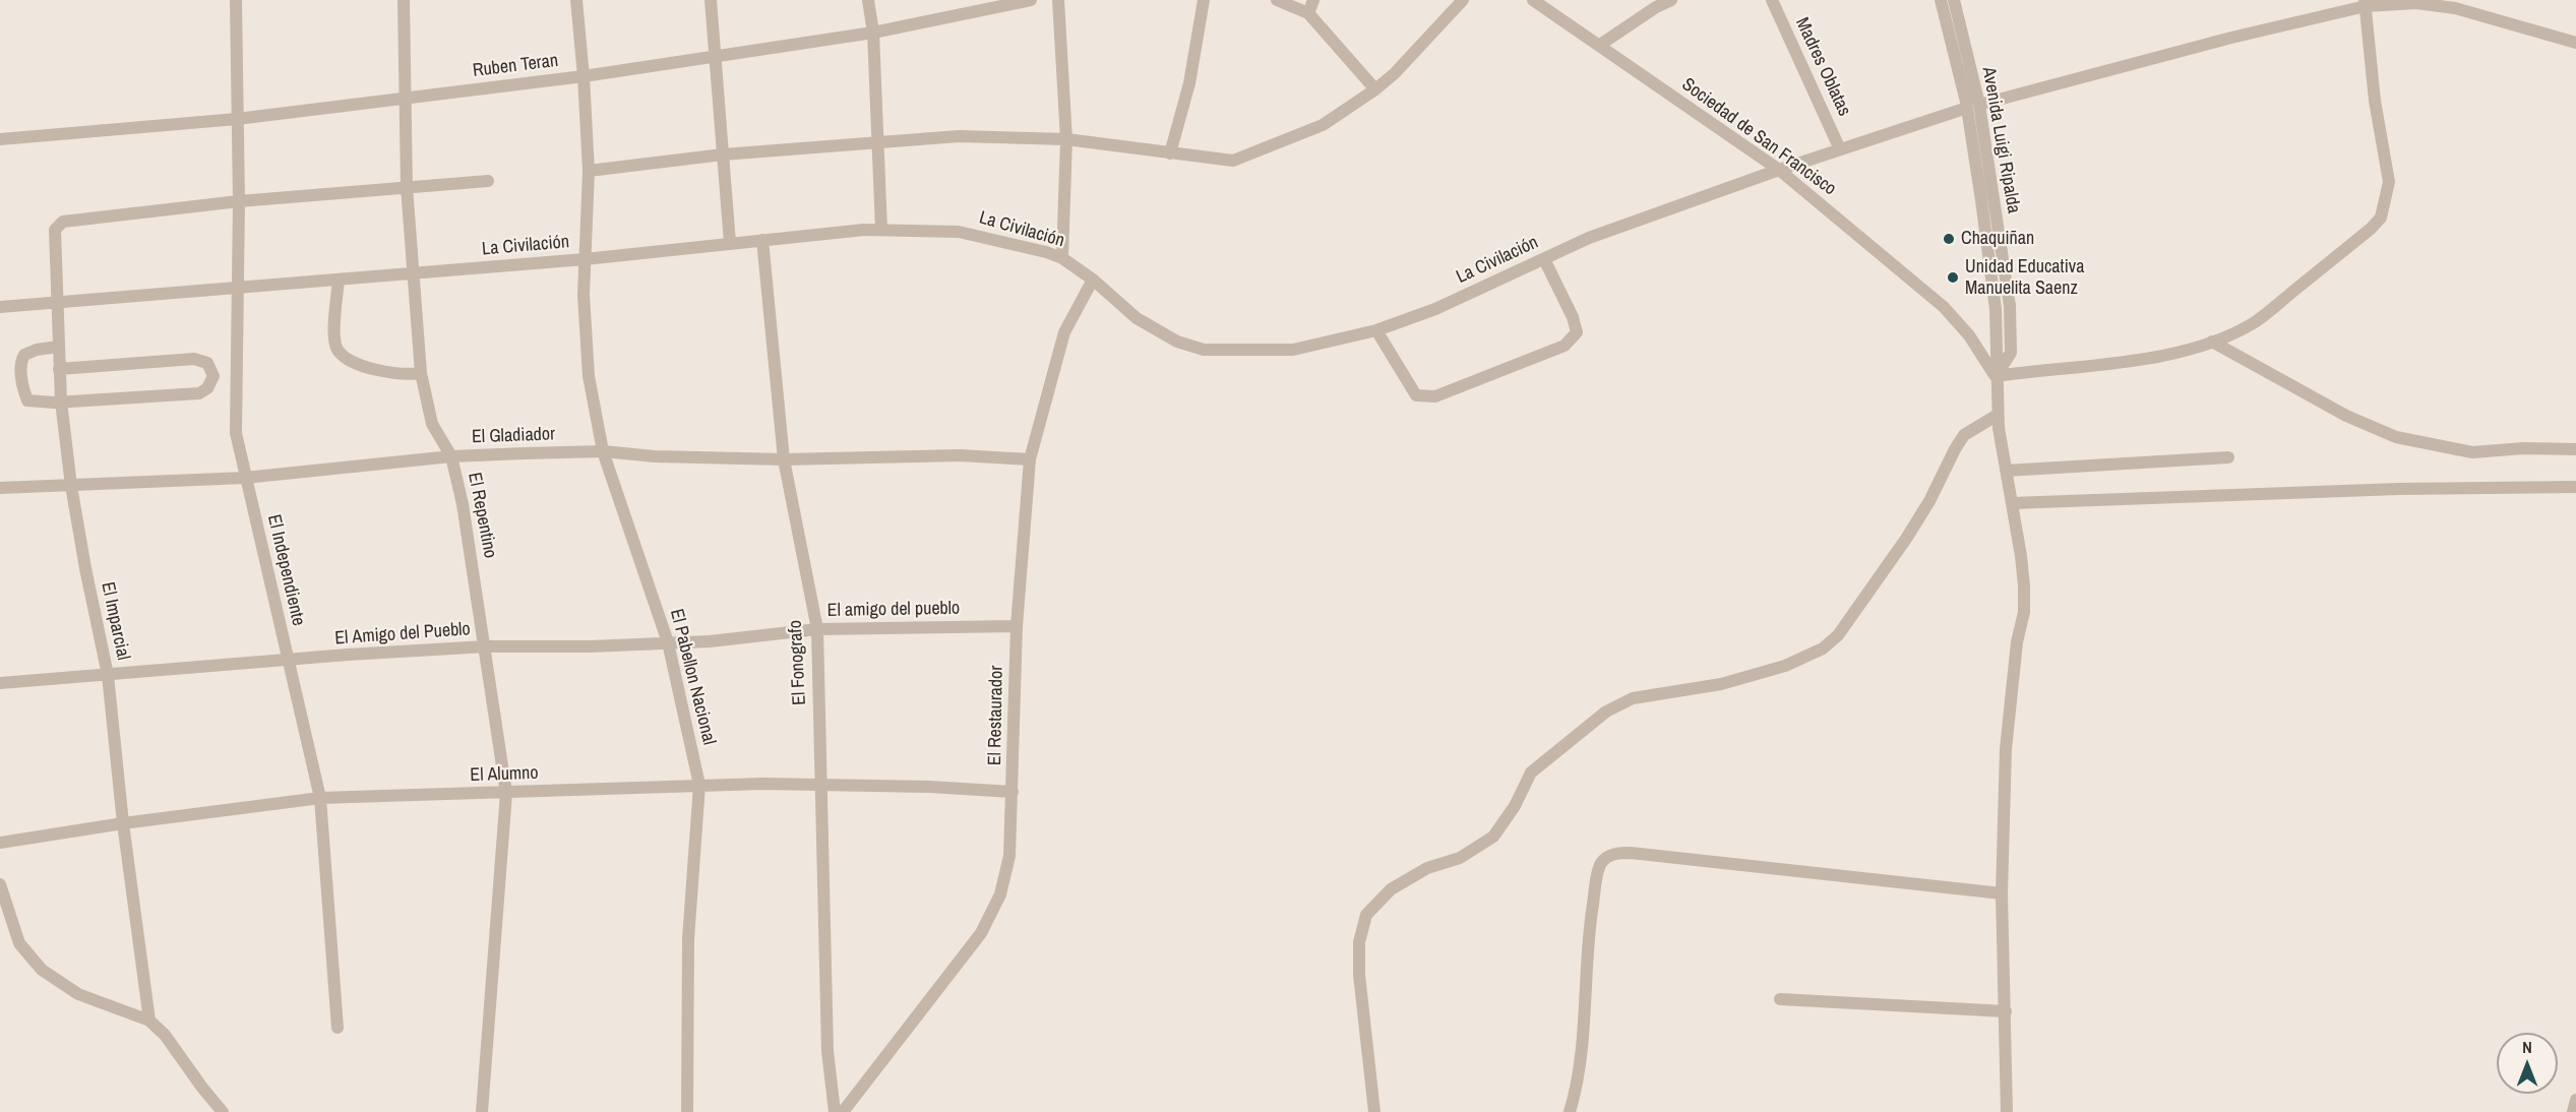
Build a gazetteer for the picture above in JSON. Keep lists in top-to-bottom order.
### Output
{
  "streets": {
    "street": [
      "Ruben Teran",
      "Madres Oblatas",
      "Sociedad de San Francisco",
      "Avenida Luigi Ripalda",
      "La Civilación",
      "El Gladiador",
      "El Repentino",
      "El Independiente",
      "El amigo del pueblo",
      "El Imparcial",
      "El Amigo del Pueblo",
      "El Fonografo",
      "El Pabellon Nacional",
      "El Restaurador",
      "El Alumno"
    ]
  },
  "crossings": [
    ["Ruben Teran", "El Repentino"],
    ["Ruben Teran", "El Independiente"],
    ["Ruben Teran", "El Pabellon Nacional"],
    ["Madres Oblatas", "La Civilación"],
    ["Sociedad de San Francisco", "Avenida Luigi Ripalda"],
    ["Sociedad de San Francisco", "La Civilación"],
    ["Avenida Luigi Ripalda", "La Civilación"],
    ["La Civilación", "El Repentino"],
    ["La Civilación", "El Independiente"],
    ["La Civilación", "El Imparcial"],
    ["La Civilación", "El Fonografo"],
    ["La Civilación", "El Pabellon Nacional"],
    ["La Civilación", "El Restaurador"],
    ["El Gladiador", "El Repentino"],
    ["El Gladiador", "El Independiente"],
    ["El Gladiador", "El Imparcial"],
    ["El Gladiador", "El Fonografo"],
    ["El Gladiador", "El Pabellon Nacional"],
    ["El Gladiador", "El Restaurador"],
    ["El Repentino", "El Amigo del Pueblo"],
    ["El Repentino", "El Alumno"],
    ["El Independiente", "El Imparcial"],
    ["El Independiente", "El Amigo del Pueblo"],
    ["El Independiente", "El Alumno"],
    ["El amigo del pueblo", "El Amigo del Pueblo"],
    ["El amigo del pueblo", "El Fonografo"],
    ["El amigo del pueblo", "El Pabellon Nacional"],
    ["El amigo del pueblo", "El Restaurador"],
    ["El Imparcial", "El Amigo del Pueblo"],
    ["El Imparcial", "El Alumno"],
    ["El Fonografo", "El Alumno"],
    ["El Pabellon Nacional", "El Alumno"],
    ["El Restaurador", "El Alumno"]
  ],
  "places": ["Chaquiñan", "Unidad Educativa Manuelita Saenz"],
  "north": "top"
}
